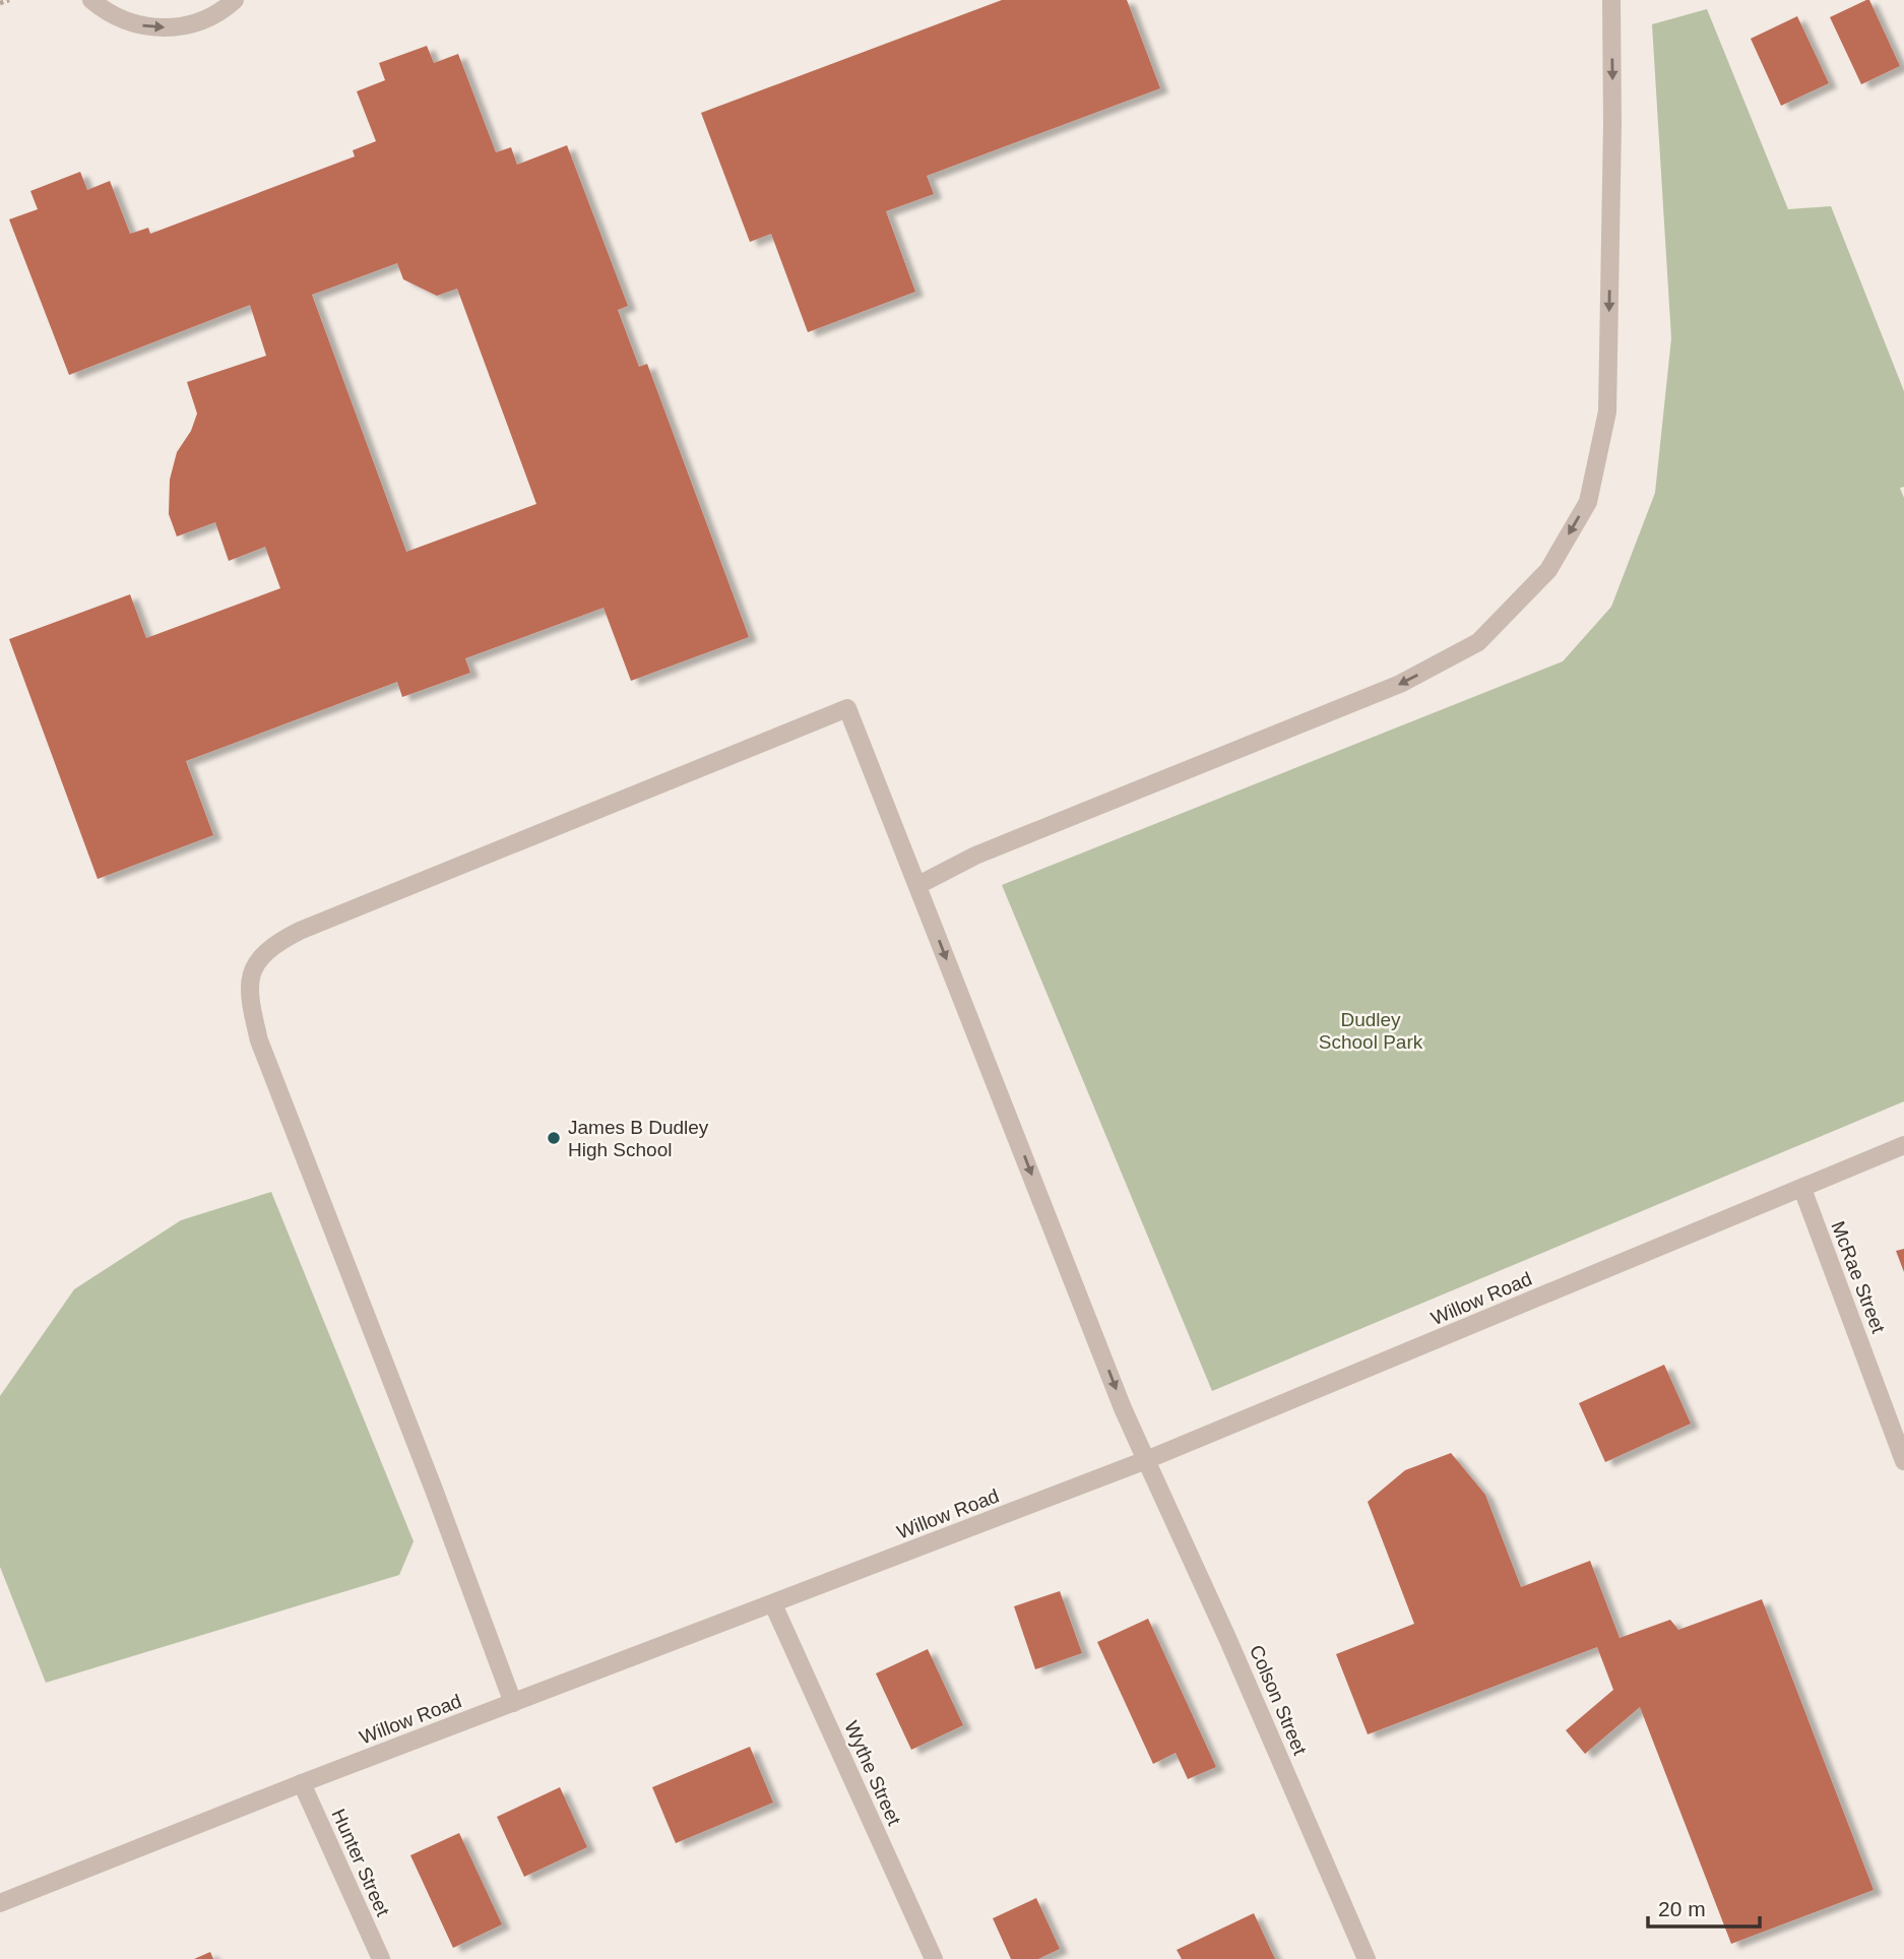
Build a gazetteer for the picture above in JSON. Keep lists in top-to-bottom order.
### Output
{
  "streets": {
    "street": [
      "McRae Street",
      "Willow Road",
      "Colson Street",
      "Wythe Street",
      "Hunter Street"
    ]
  },
  "crossings": [
    ["McRae Street", "Willow Road"],
    ["Willow Road", "Colson Street"],
    ["Willow Road", "Wythe Street"],
    ["Willow Road", "Hunter Street"]
  ],
  "parks": ["Dudley School Park"],
  "places": ["James B Dudley High School"],
  "scale_bar": "20 m"
}
